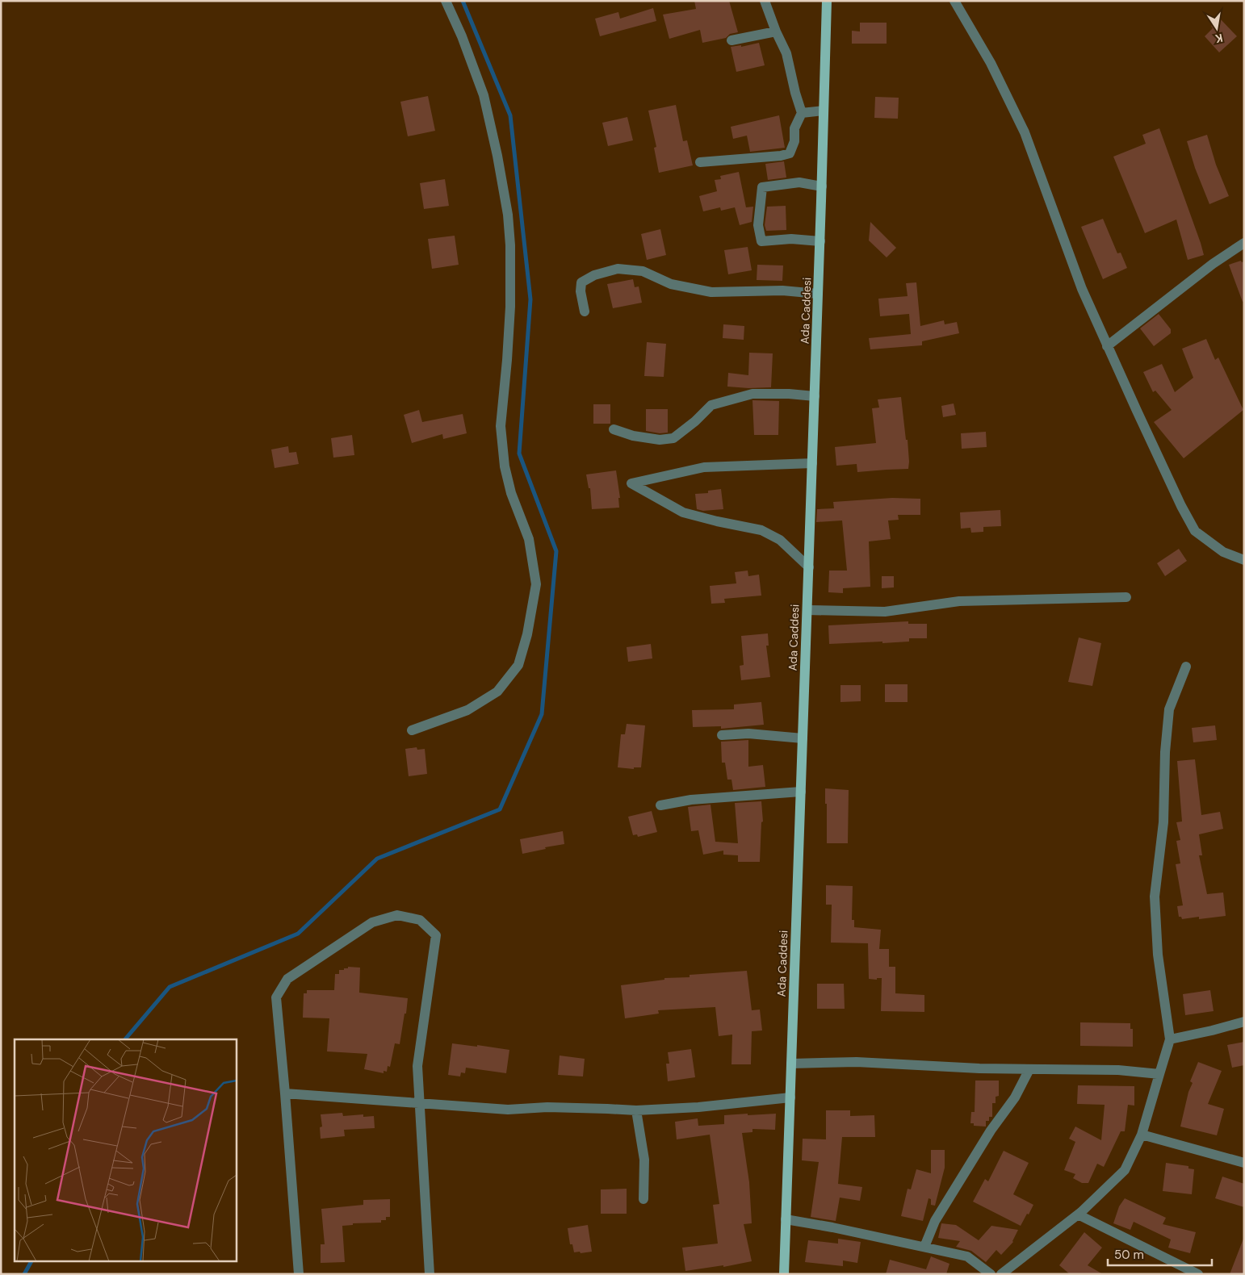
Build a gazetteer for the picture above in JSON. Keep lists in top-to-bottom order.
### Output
{
  "streets": {
    "main road": ["Ada Caddesi"]
  },
  "scale_bar": "50 m",
  "north": "bottom"
}
